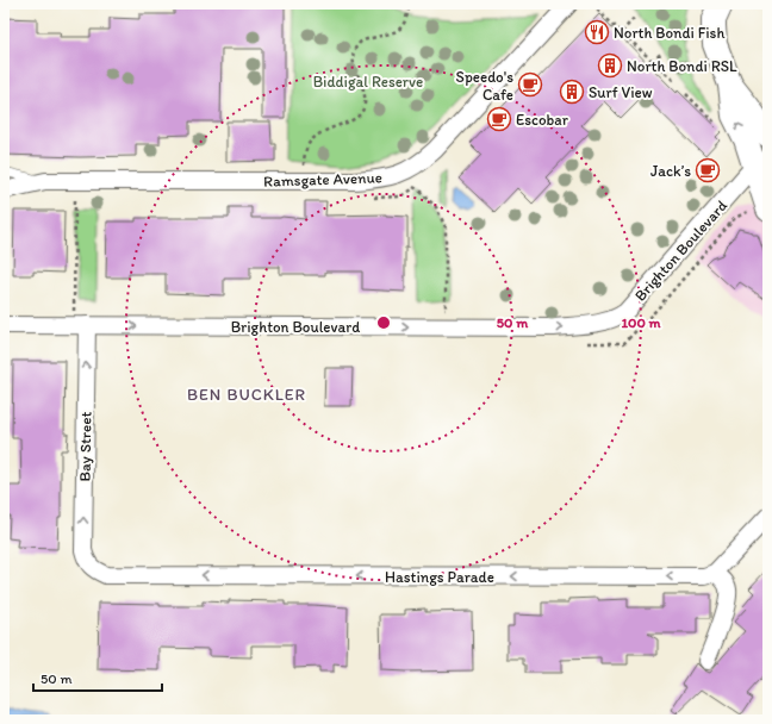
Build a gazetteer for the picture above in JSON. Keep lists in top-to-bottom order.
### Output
{
  "streets": {
    "street": [
      "Ramsgate Avenue",
      "Brighton Boulevard",
      "Bay Street",
      "Hastings Parade"
    ]
  },
  "crossings": [
    ["Brighton Boulevard", "Bay Street"],
    ["Bay Street", "Hastings Parade"]
  ],
  "one_way": ["Brighton Boulevard", "Bay Street", "Hastings Parade"],
  "districts": ["BEN BUCKLER"],
  "parks": ["Biddigal Reserve"],
  "places": {
    "restaurant": ["North Bondi Fish"],
    "building": ["North Bondi RSL", "Surf View"],
    "cafe": ["Speedo's Cafe", "Escobar", "Jack’s"]
  },
  "scale_bar": "50 m",
  "rings": ["50 m", "100 m"]
}
